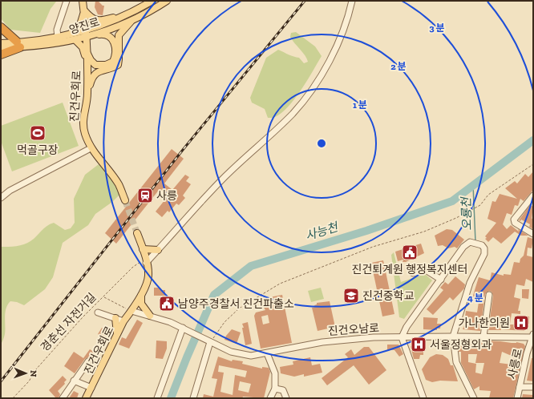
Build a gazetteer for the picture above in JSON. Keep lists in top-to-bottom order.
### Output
{
  "streets": {
    "main road": ["양진로", "진건우회로"],
    "street": ["진건오남로", "사릉로"],
    "path": ["경춘선 자전거길"]
  },
  "crossings": [
    ["양진로", "진건우회로"],
    ["진건우회로", "경춘선 자전거길"],
    ["진건우회로", "진건오남로"],
    ["진건오남로", "사릉로"]
  ],
  "water": ["오룡천", "사능천"],
  "places": {
    "sports": ["먹골구장"],
    "station": ["사릉"],
    "public building": ["진건퇴계원 행정복지센터", "남양주경찰서 진건파출소"],
    "school or university": ["진건중학교"],
    "hospital": ["가나한의원", "서울정형외과"]
  },
  "north": "right",
  "rings": [
    "3 분",
    "2 분",
    "1 분",
    "4 분"
  ]
}
